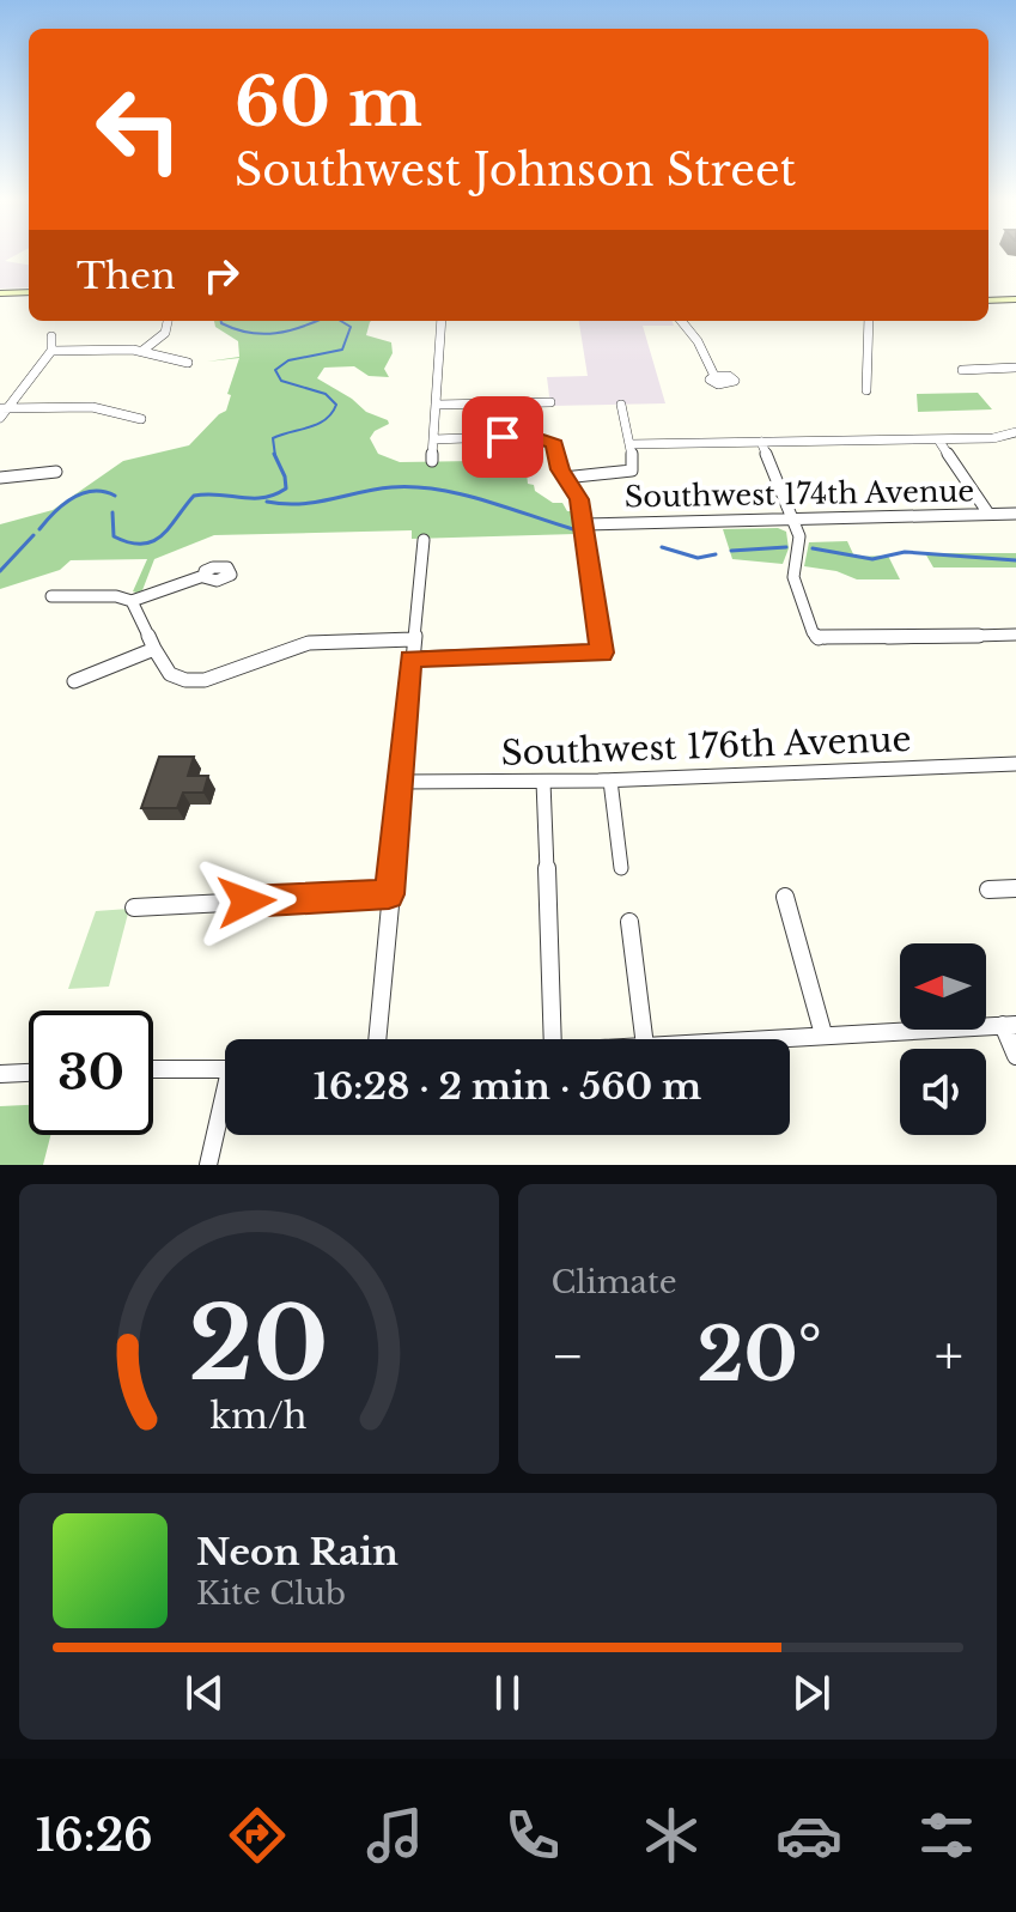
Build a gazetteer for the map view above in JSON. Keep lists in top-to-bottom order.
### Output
{
  "streets": {
    "street": ["Southwest 174th Avenue", "Southwest 176th Avenue"]
  },
  "north": "left",
  "page": {
    "turn": ["60 m", "Southwest Johnson Street"],
    "then": "Then",
    "limit": "30",
    "trip": "16:28 · 2 min · 560 m",
    "tile": "Climate",
    "heat": ["−", "20°", "+"],
    "song": ["Neon Rain", "Kite Club"],
    "tabs": "16:26",
    "gauge": ["20", "km/h"]
  }
}
